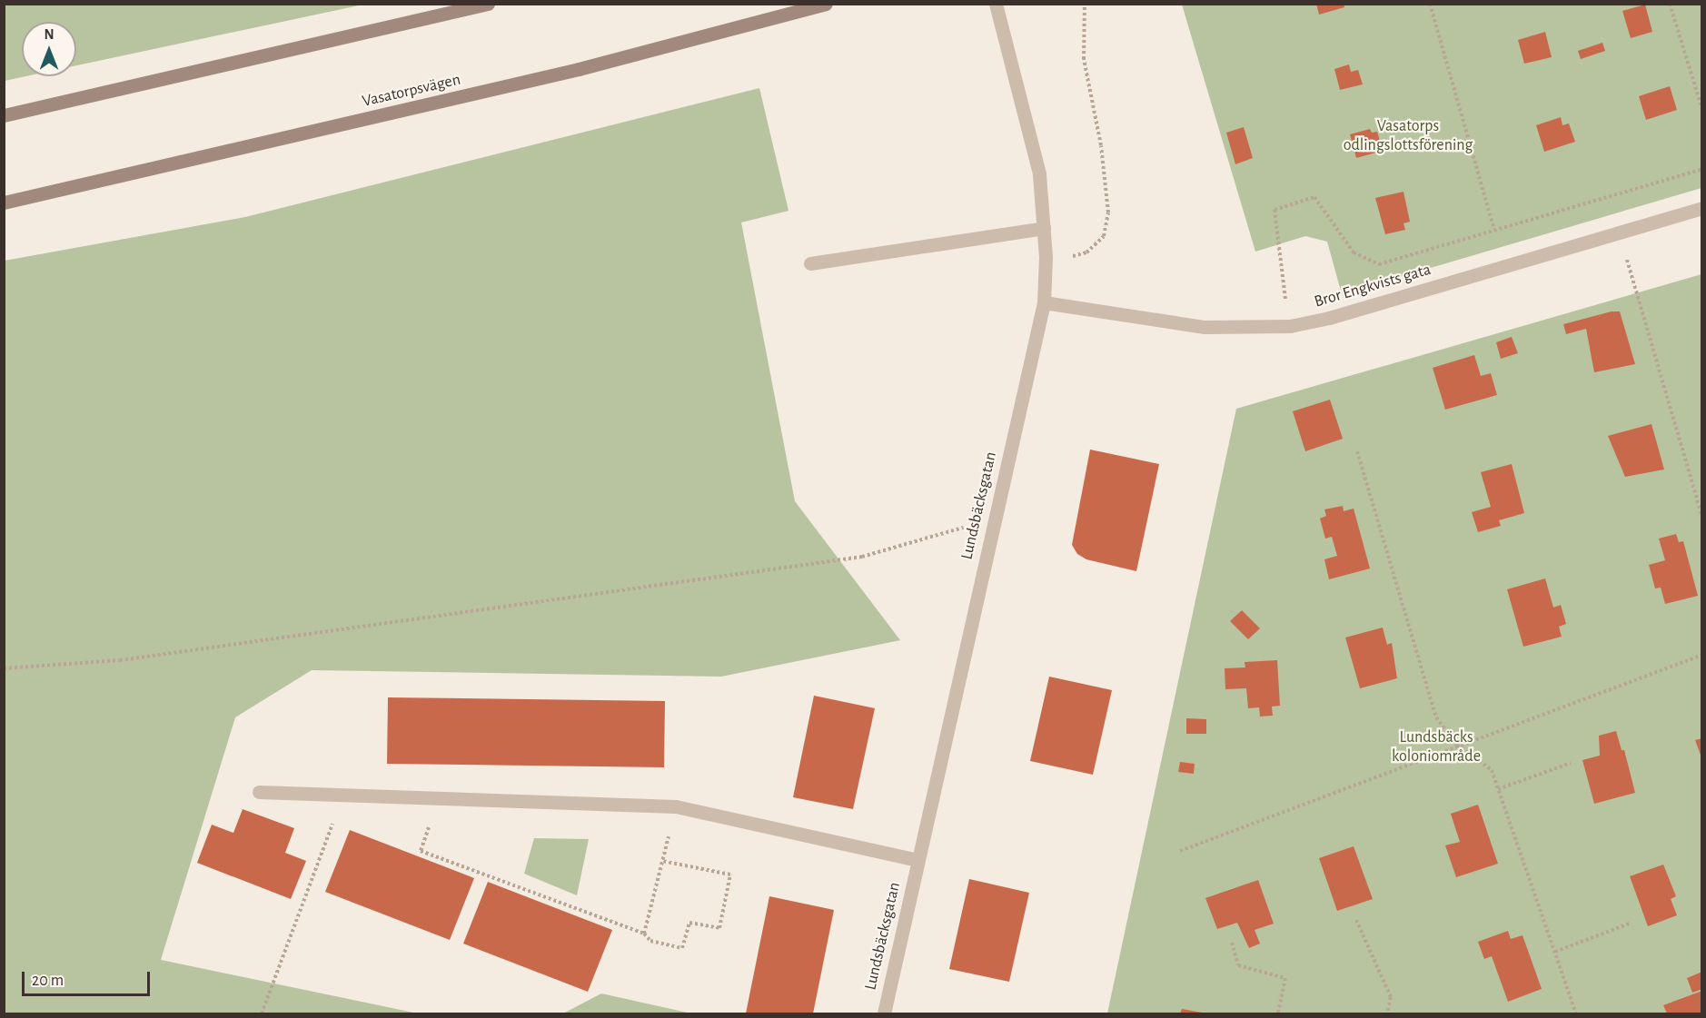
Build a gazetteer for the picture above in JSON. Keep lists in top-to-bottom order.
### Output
{
  "streets": {
    "main road": ["Vasatorpsvägen"],
    "street": ["Bror Engkvists gata", "Lundsbäcksgatan"]
  },
  "crossings": [
    ["Bror Engkvists gata", "Lundsbäcksgatan"]
  ],
  "parks": ["Vasatorps odlingslottsförening", "Lundsbäcks koloniområde"],
  "scale_bar": "20 m",
  "north": "top"
}
